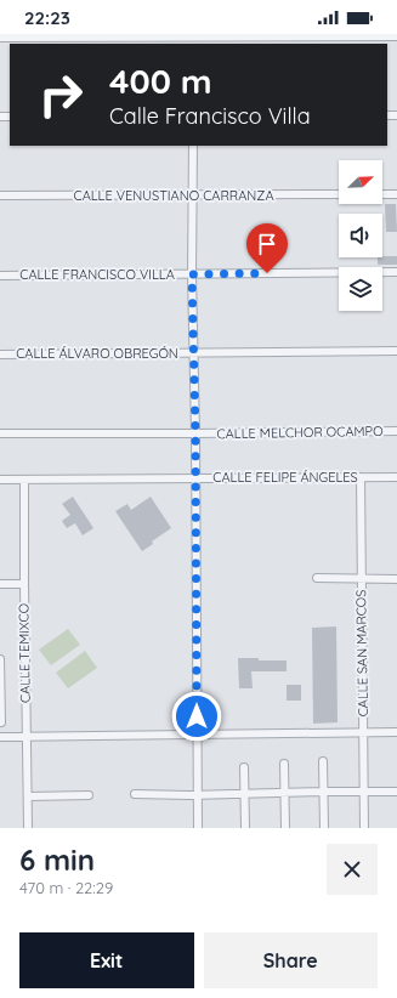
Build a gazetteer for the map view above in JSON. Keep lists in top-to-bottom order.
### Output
{
  "streets": {
    "street": [
      "CALLE VENUSTIANO CARRANZA",
      "CALLE FRANCISCO VILLA",
      "CALLE ÁLVARO OBREGÓN",
      "CALLE MELCHOR OCAMPO",
      "CALLE FELIPE ÁNGELES",
      "CALLE TEMIXCO",
      "CALLE SAN MARCOS"
    ]
  },
  "crossings": [
    ["CALLE FELIPE ÁNGELES", "CALLE TEMIXCO"],
    ["CALLE FELIPE ÁNGELES", "CALLE SAN MARCOS"]
  ],
  "north": "top right",
  "page": {
    "status": "22:23",
    "turn": ["400 m", "Calle Francisco Villa"],
    "heading": ["6 min", "470 m · 22:29"],
    "buttons": ["Exit", "Share"]
  }
}
